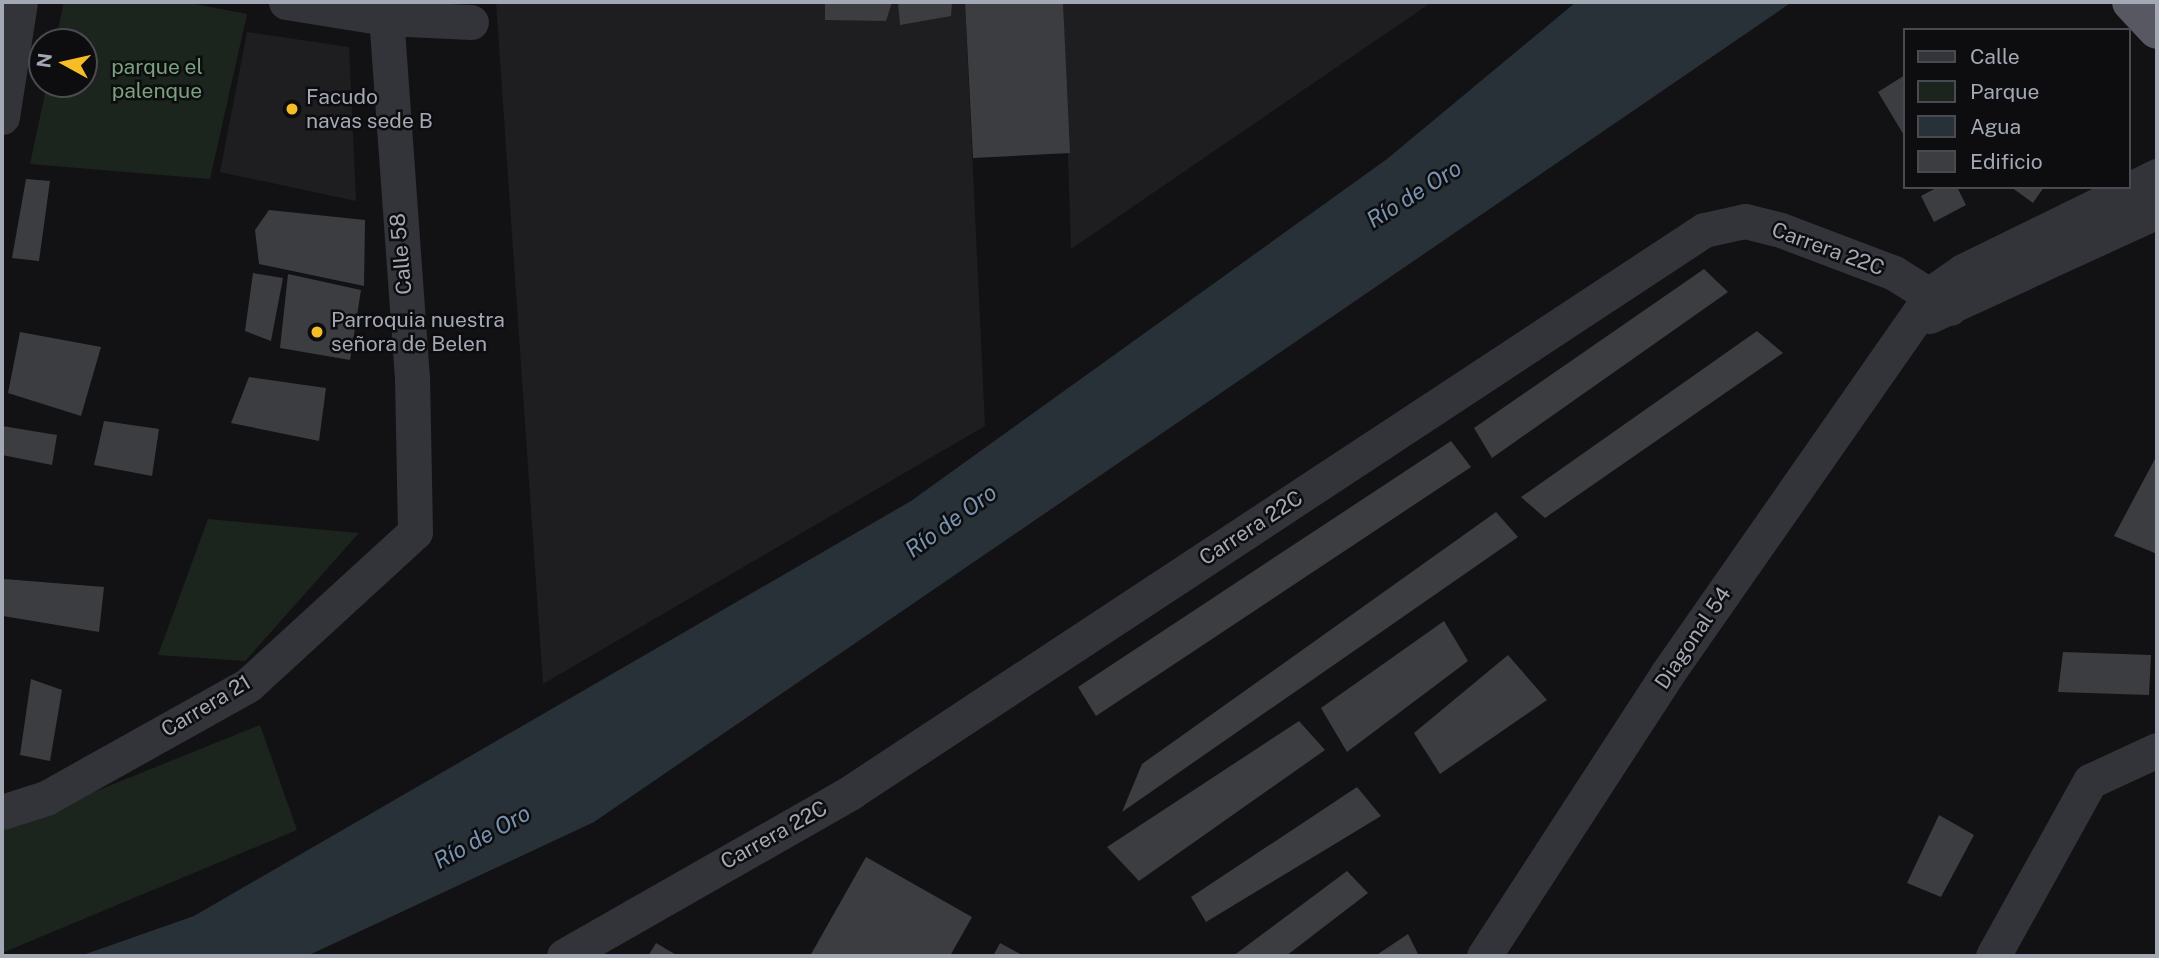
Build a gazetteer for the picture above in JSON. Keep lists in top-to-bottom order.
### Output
{
  "streets": {
    "street": [
      "Carrera 22C",
      "Calle 58",
      "Diagonal 54",
      "Carrera 21"
    ]
  },
  "crossings": [
    ["Carrera 22C", "Diagonal 54"],
    ["Calle 58", "Carrera 21"]
  ],
  "water": ["Río de Oro"],
  "parks": ["parque el palenque"],
  "places": ["Facudo navas sede B", "Parroquia nuestra señora de Belen"],
  "legend": [
    "Calle",
    "Parque",
    "Agua",
    "Edificio"
  ],
  "north": "left"
}
